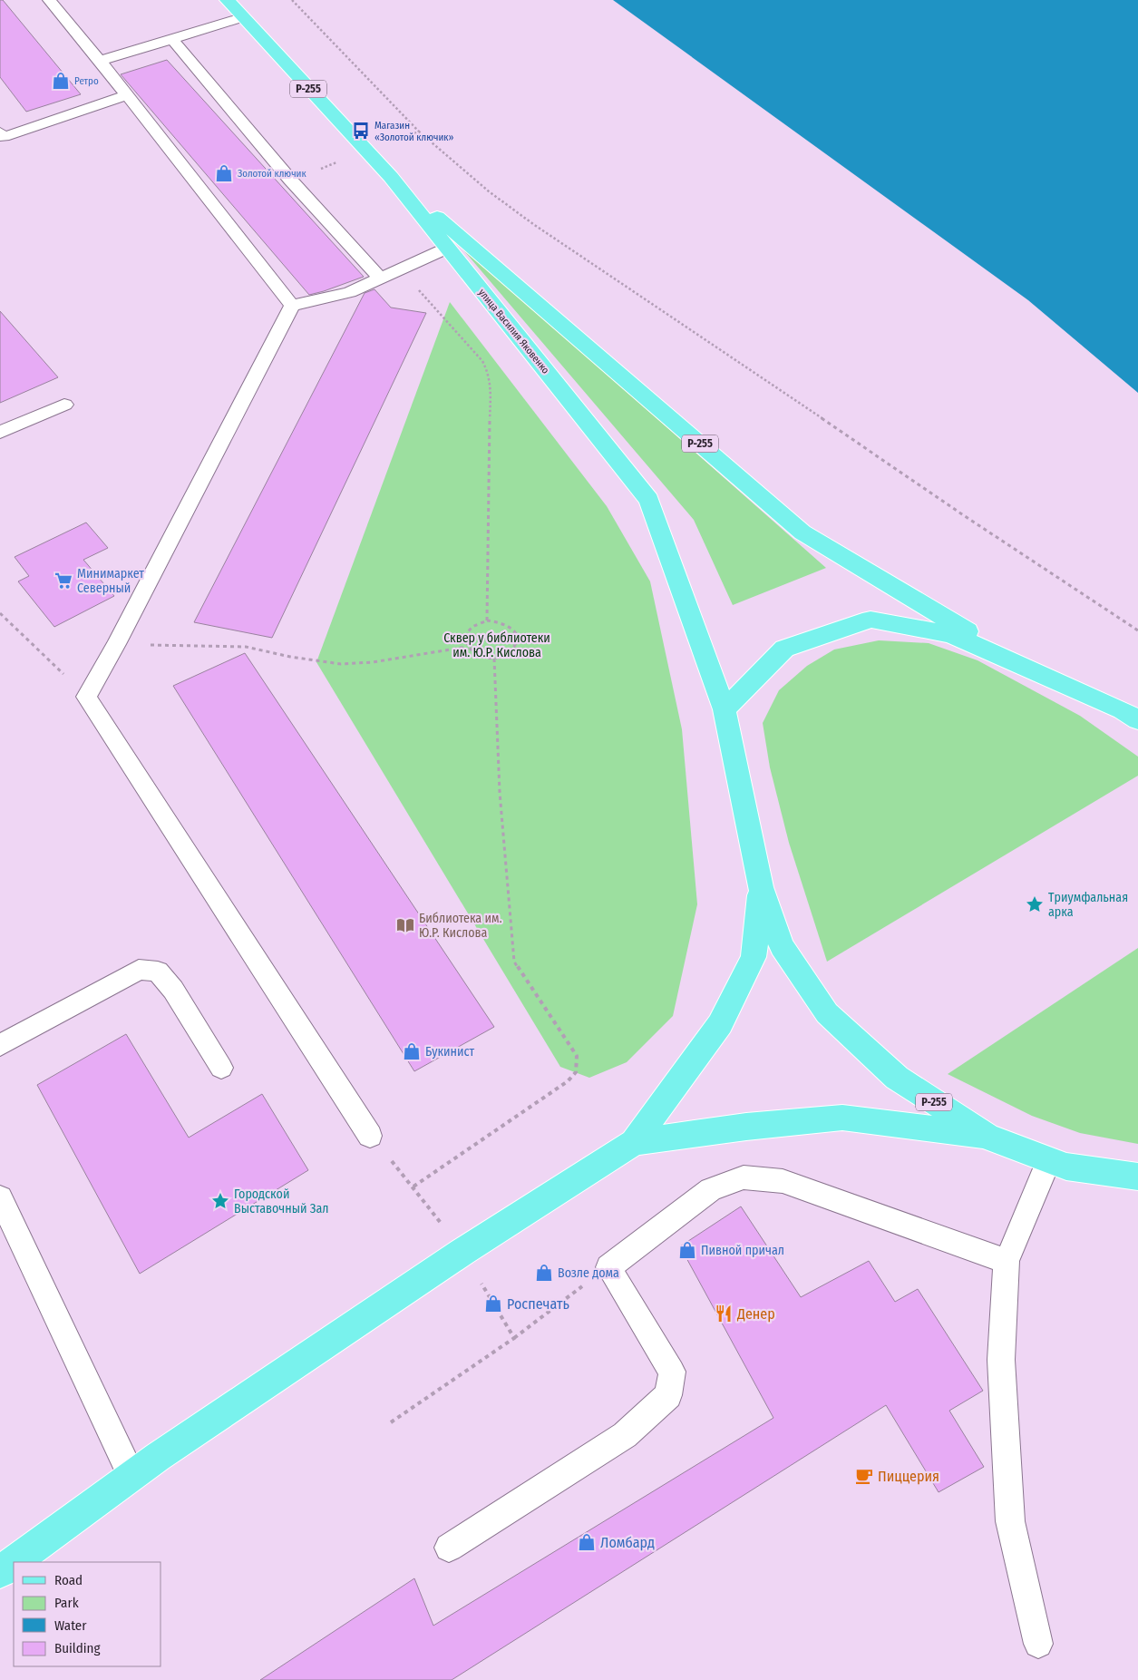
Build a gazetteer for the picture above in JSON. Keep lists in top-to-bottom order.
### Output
{
  "streets": {
    "main road": ["Р-255", "улица Василия Яковенко"]
  },
  "crossings": [
    ["Р-255", "улица Василия Яковенко"]
  ],
  "parks": ["Сквер у библиотеки им. Ю.Р. Кислова"],
  "places": {
    "shop": [
      "Ретро",
      "Золотой ключик",
      "Букинист",
      "Пивной причал",
      "Возле дома",
      "Роспечать",
      "Ломбард"
    ],
    "bus stop": ["Магазин «Золотой ключик»"],
    "supermarket": ["Минимаркет Северный"],
    "place": ["Триумфальная арка", "Городской Выставочный Зал"],
    "library": ["Библиотека им. Ю.Р. Кислова"],
    "restaurant": ["Денер"],
    "cafe": ["Пиццерия"]
  },
  "legend": [
    "Road",
    "Park",
    "Water",
    "Building"
  ]
}
